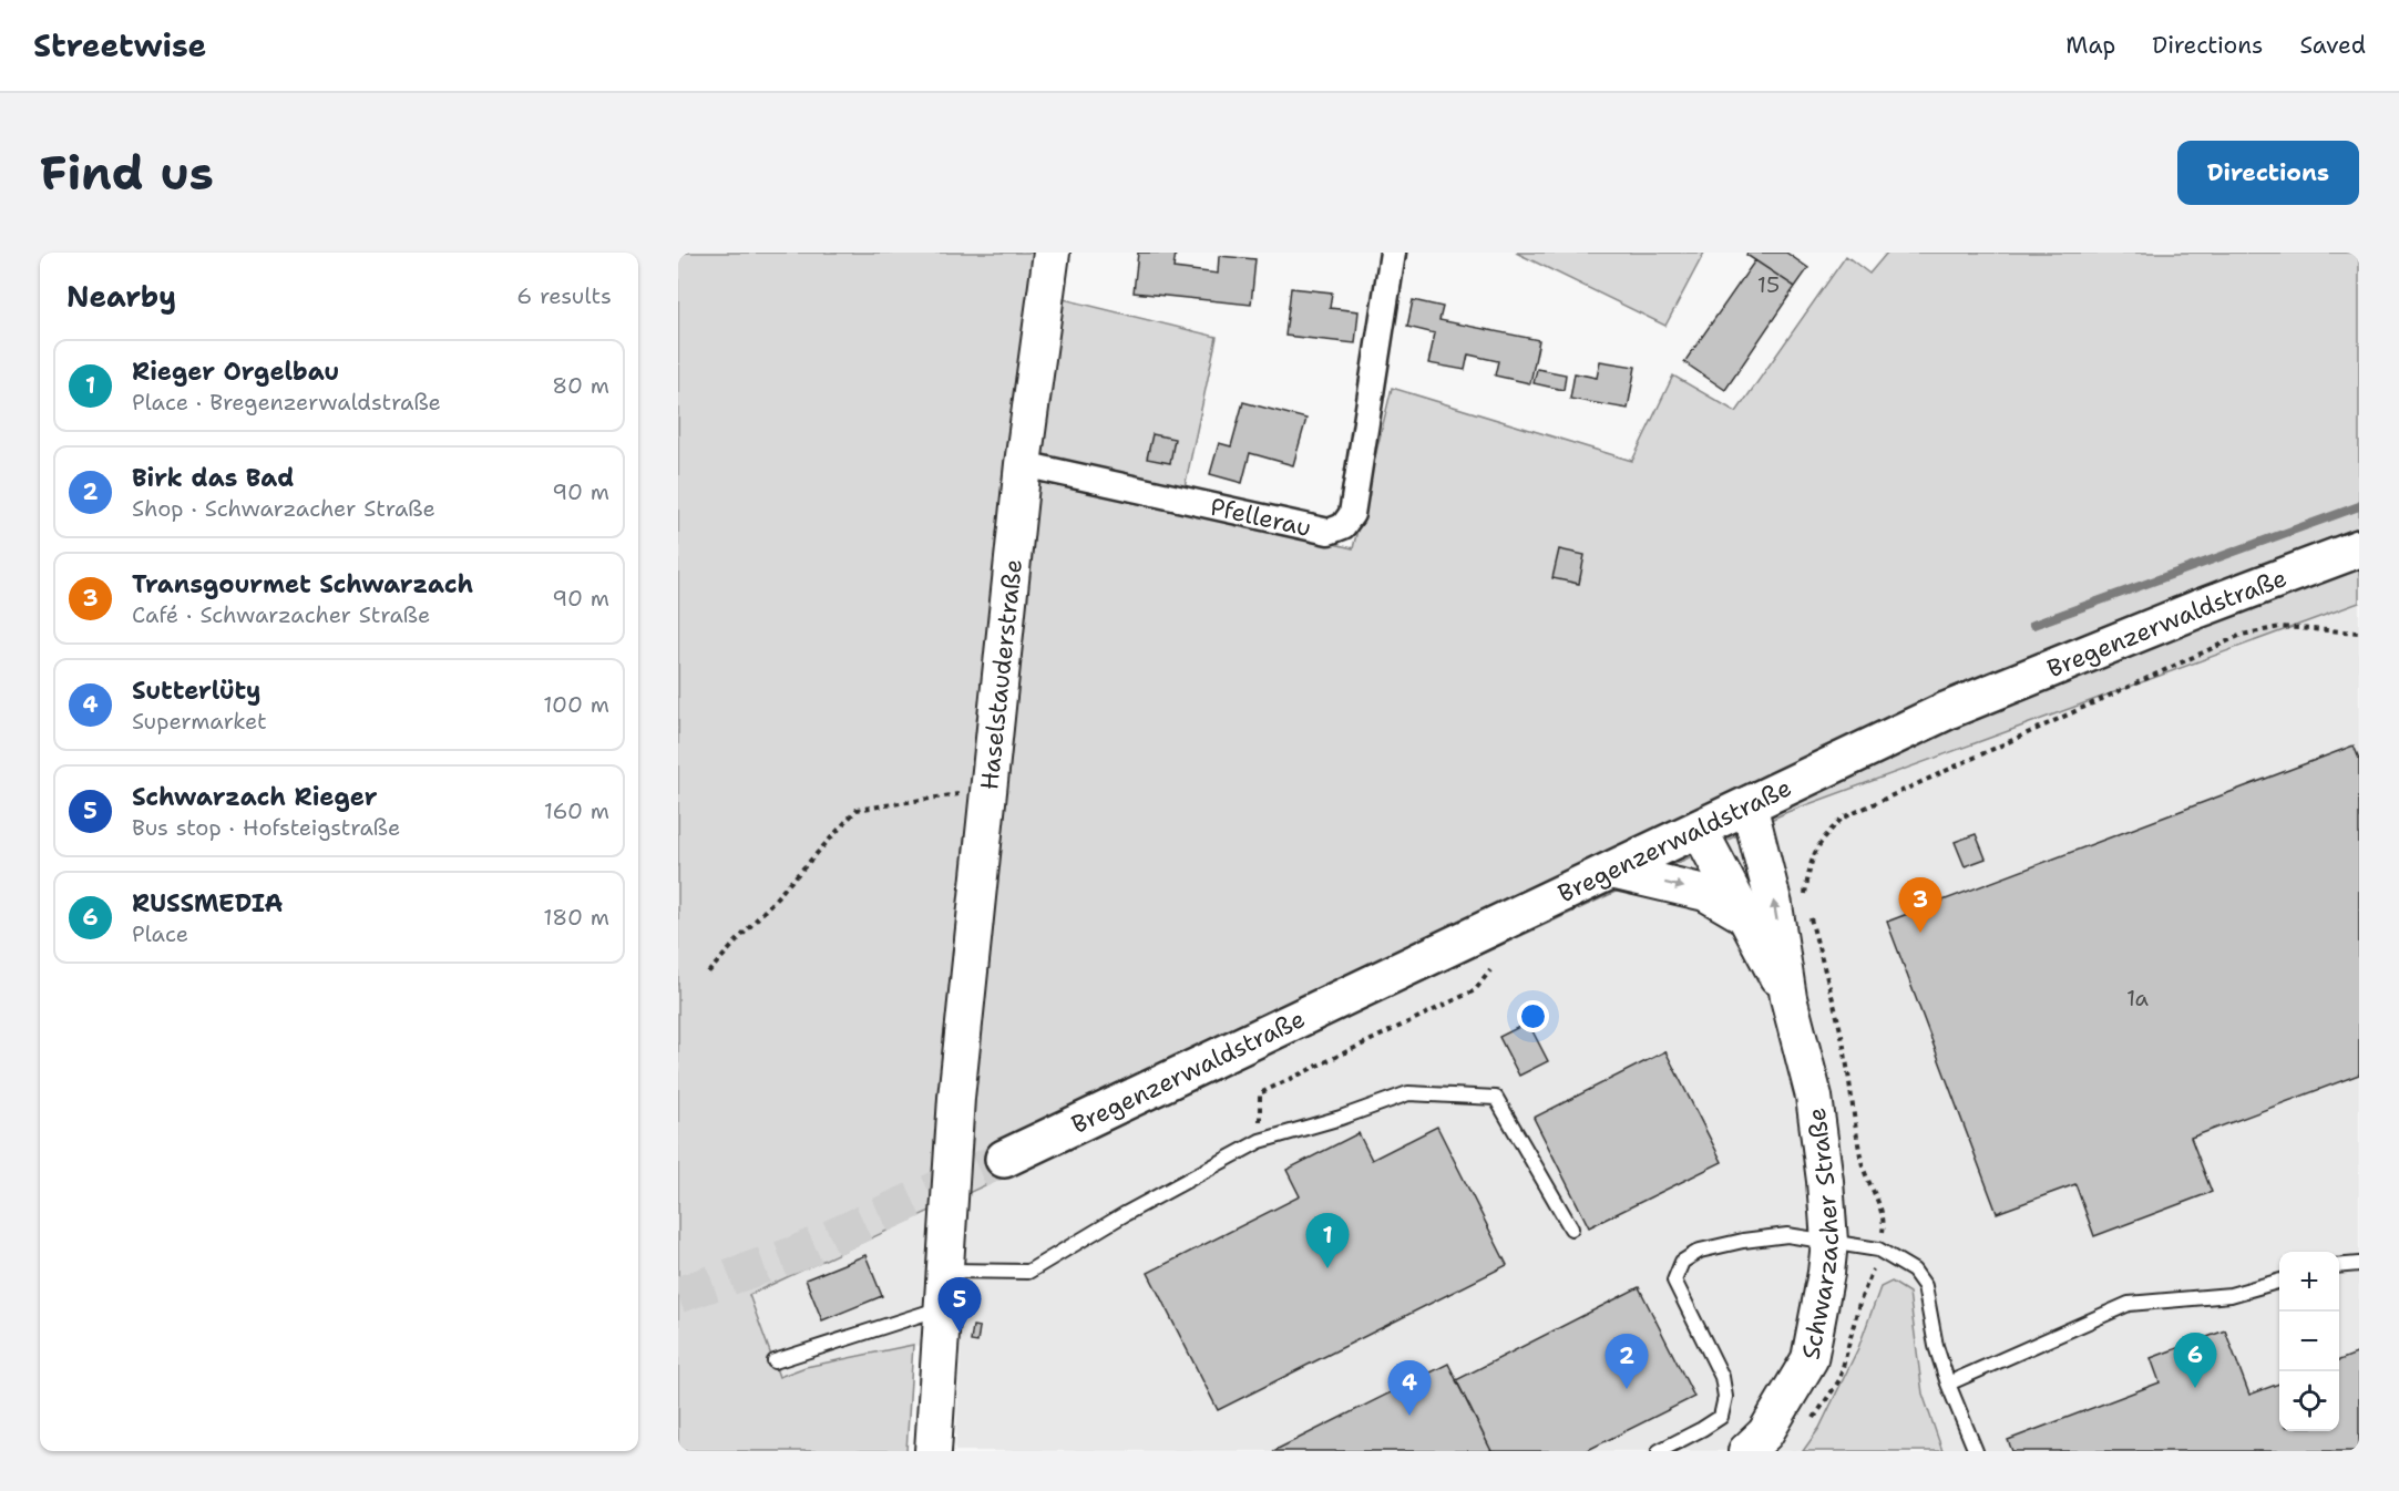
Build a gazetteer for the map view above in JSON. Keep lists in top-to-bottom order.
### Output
{
  "streets": {
    "main road": ["Bregenzerwaldstraße", "Haselstauderstraße", "Schwarzacher Straße"],
    "street": ["Pfellerau"]
  },
  "crossings": [
    ["Pfellerau", "Haselstauderstraße"],
    ["Bregenzerwaldstraße", "Schwarzacher Straße"]
  ],
  "house_numbers": ["15", "1a"],
  "page": {
    "header": "Streetwise",
    "nav": ["Map", "Directions", "Saved"],
    "buttons": "Directions",
    "title": "Find us",
    "heading": ["Nearby", "6 results"],
    "list": [
      {
        "mark": "1",
        "name": "Rieger Orgelbau",
        "note": "Place · Bregenzerwaldstraße",
        "value": "80 m"
      },
      {
        "mark": "2",
        "name": "Birk das Bad",
        "note": "Shop · Schwarzacher Straße",
        "value": "90 m"
      },
      {
        "mark": "3",
        "name": "Transgourmet Schwarzach",
        "note": "Café · Schwarzacher Straße",
        "value": "90 m"
      },
      {
        "mark": "4",
        "name": "Sutterlüty",
        "note": "Supermarket",
        "value": "100 m"
      },
      {
        "mark": "5",
        "name": "Schwarzach Rieger",
        "note": "Bus stop · Hofsteigstraße",
        "value": "160 m"
      },
      {
        "mark": "6",
        "name": "RUSSMEDIA",
        "note": "Place",
        "value": "180 m"
      }
    ],
    "pins": [
      "3",
      "1",
      "5",
      "6",
      "2",
      "4"
    ],
    "map_buttons": ["+", "−"]
  }
}
